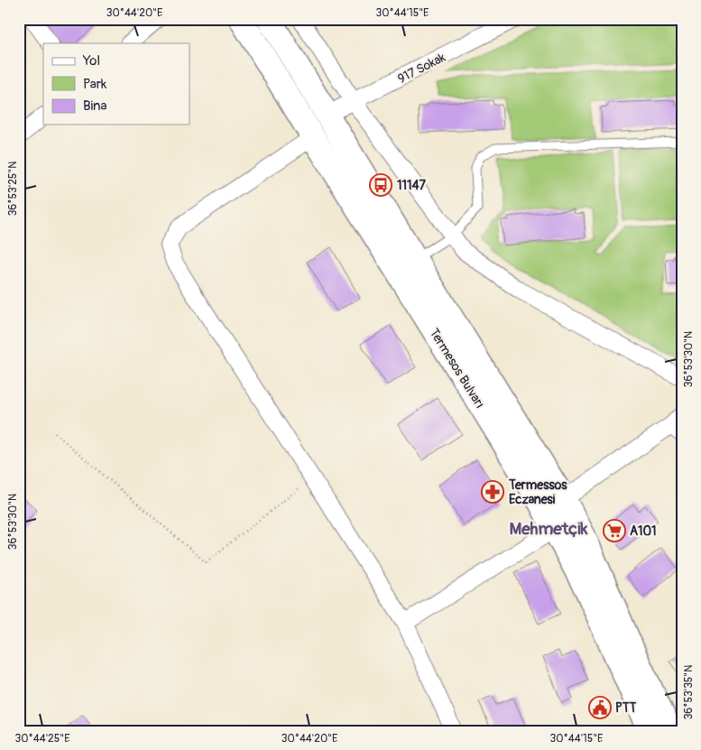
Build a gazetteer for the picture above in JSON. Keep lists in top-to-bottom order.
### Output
{
  "streets": {
    "main road": ["Termesos Bulvarı"],
    "street": ["917 Sokak"]
  },
  "crossings": [
    ["917 Sokak", "Termesos Bulvarı"]
  ],
  "districts": ["Mehmetçik"],
  "places": {
    "bus stop": ["11147"],
    "pharmacy": ["Termessos Eczanesi"],
    "supermarket": ["A101"],
    "public building": ["PTT"]
  },
  "legend": ["Yol", "Park", "Bina"],
  "coordinates": [
    "30°44'20\"E",
    "30°44'15\"E",
    "36°53'25\"N",
    "36°53'30\"N",
    "36°53'35\"N",
    "30°44'25\"E"
  ]
}
